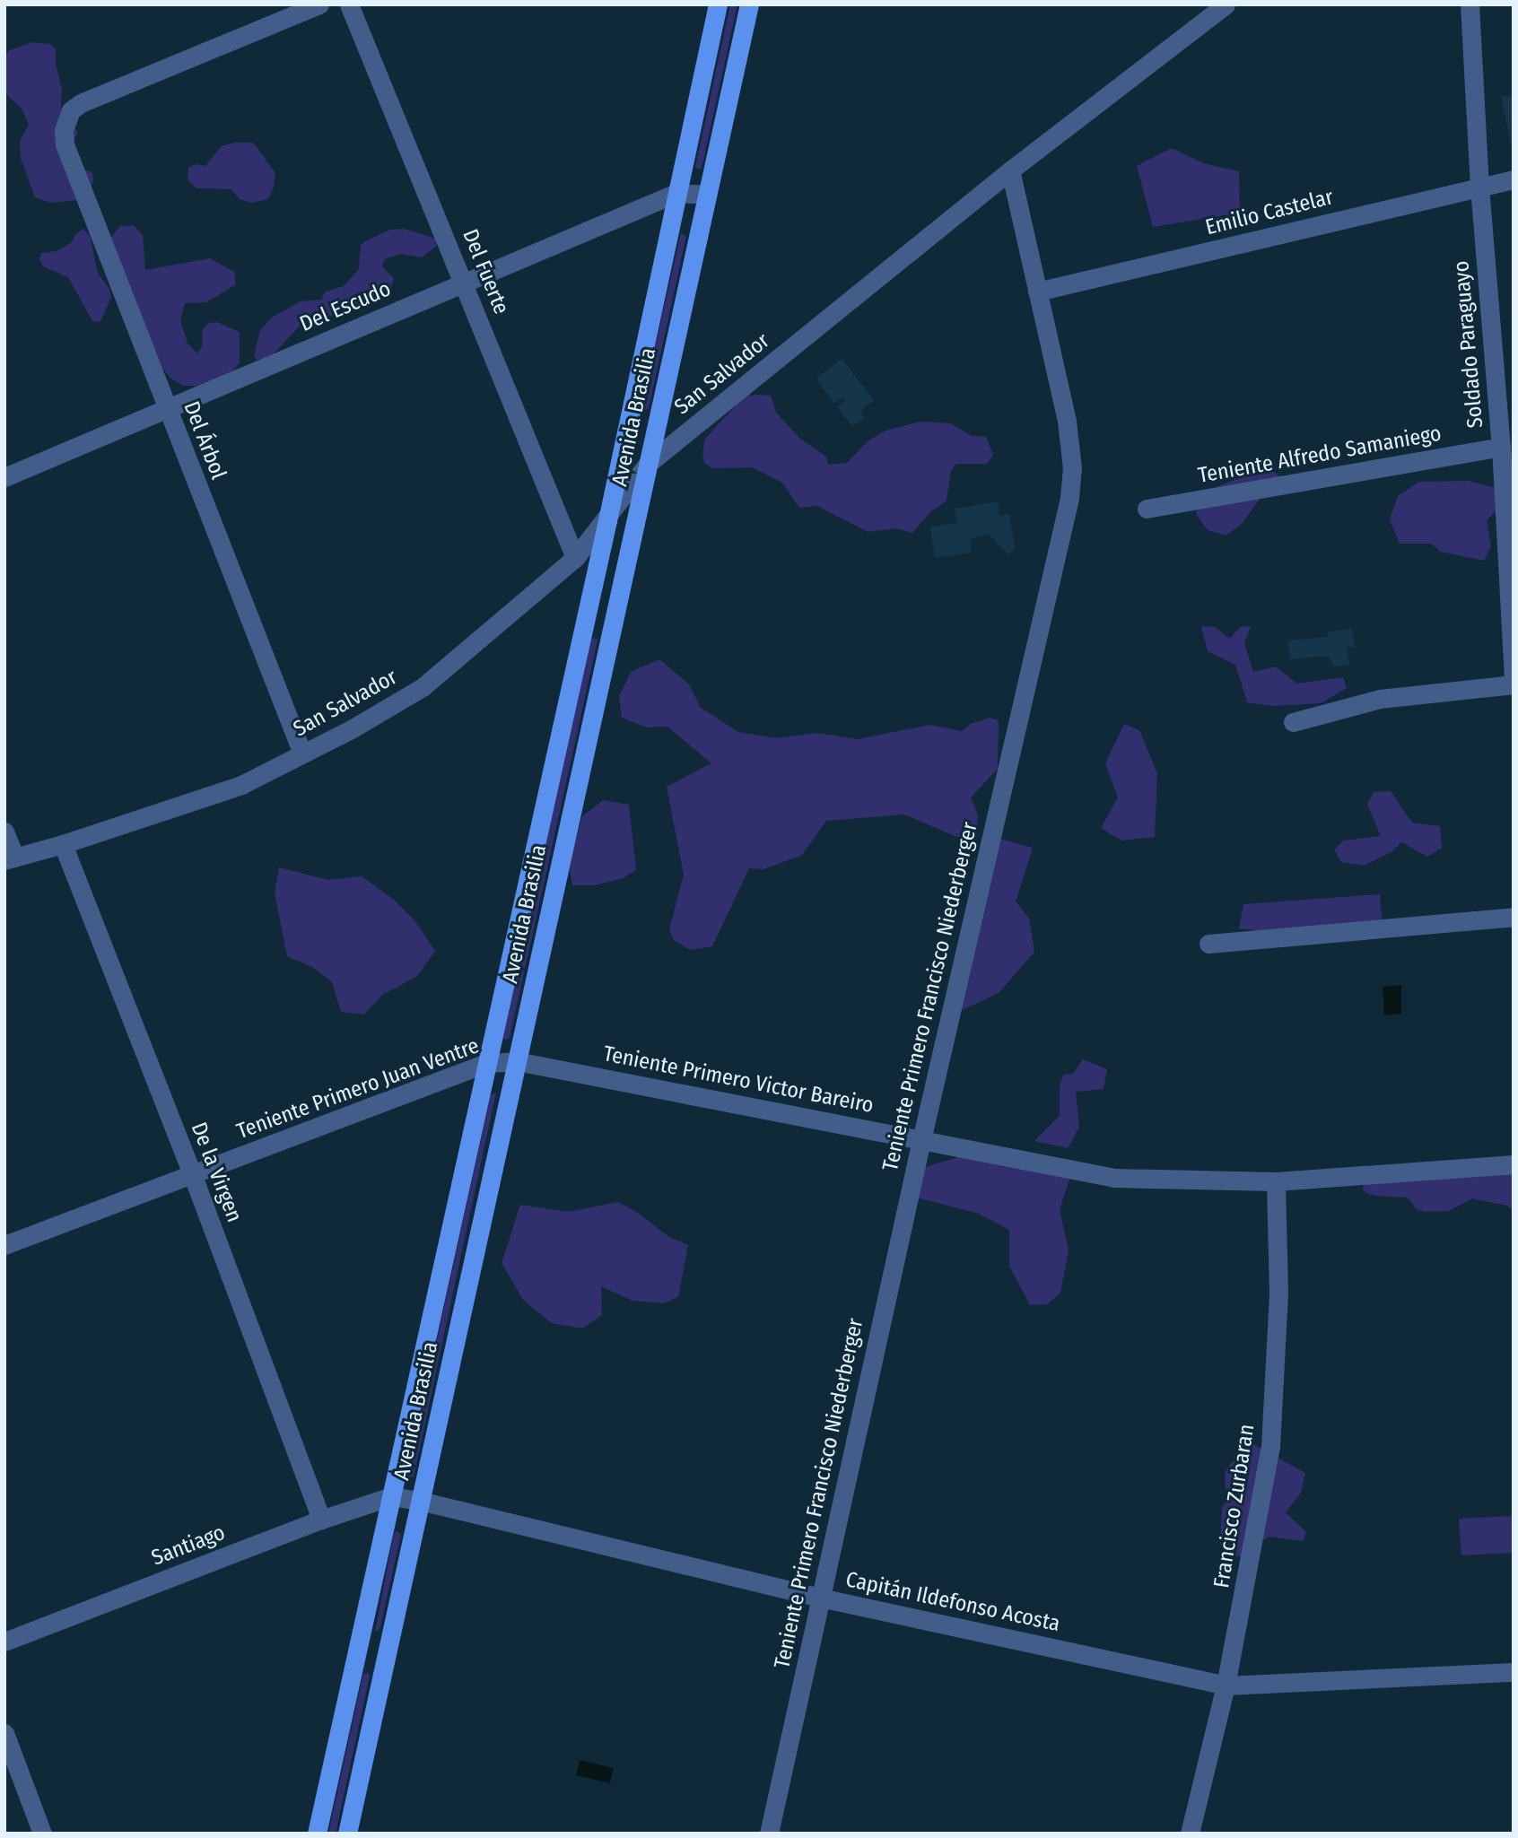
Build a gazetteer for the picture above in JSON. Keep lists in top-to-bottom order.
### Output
{
  "streets": {
    "main road": ["Avenida Brasilia"],
    "street": [
      "Emilio Castelar",
      "Del Fuerte",
      "Del Escudo",
      "Soldado Paraguayo",
      "San Salvador",
      "Del Árbol",
      "Teniente Alfredo Samaniego",
      "Teniente Primero Francisco Niederberger",
      "Teniente Primero Victor Bareiro",
      "Teniente Primero Juan Ventre",
      "De la Virgen",
      "Francisco Zurbaran",
      "Santiago",
      "Capitán Ildefonso Acosta"
    ]
  },
  "crossings": [
    ["Emilio Castelar", "Soldado Paraguayo"],
    ["Emilio Castelar", "Teniente Primero Francisco Niederberger"],
    ["Del Fuerte", "Del Escudo"],
    ["Del Fuerte", "San Salvador"],
    ["Del Escudo", "Avenida Brasilia"],
    ["Del Escudo", "Del Árbol"],
    ["Soldado Paraguayo", "Teniente Alfredo Samaniego"],
    ["San Salvador", "Avenida Brasilia"],
    ["San Salvador", "Del Árbol"],
    ["San Salvador", "Teniente Primero Francisco Niederberger"],
    ["San Salvador", "De la Virgen"],
    ["Avenida Brasilia", "Teniente Primero Victor Bareiro"],
    ["Avenida Brasilia", "Teniente Primero Juan Ventre"],
    ["Avenida Brasilia", "Santiago"],
    ["Avenida Brasilia", "Capitán Ildefonso Acosta"],
    ["Teniente Primero Francisco Niederberger", "Teniente Primero Victor Bareiro"],
    ["Teniente Primero Francisco Niederberger", "Capitán Ildefonso Acosta"],
    ["Teniente Primero Victor Bareiro", "Teniente Primero Juan Ventre"],
    ["Teniente Primero Victor Bareiro", "Francisco Zurbaran"],
    ["Teniente Primero Juan Ventre", "De la Virgen"],
    ["De la Virgen", "Santiago"],
    ["Francisco Zurbaran", "Capitán Ildefonso Acosta"],
    ["Santiago", "Capitán Ildefonso Acosta"]
  ]
}
